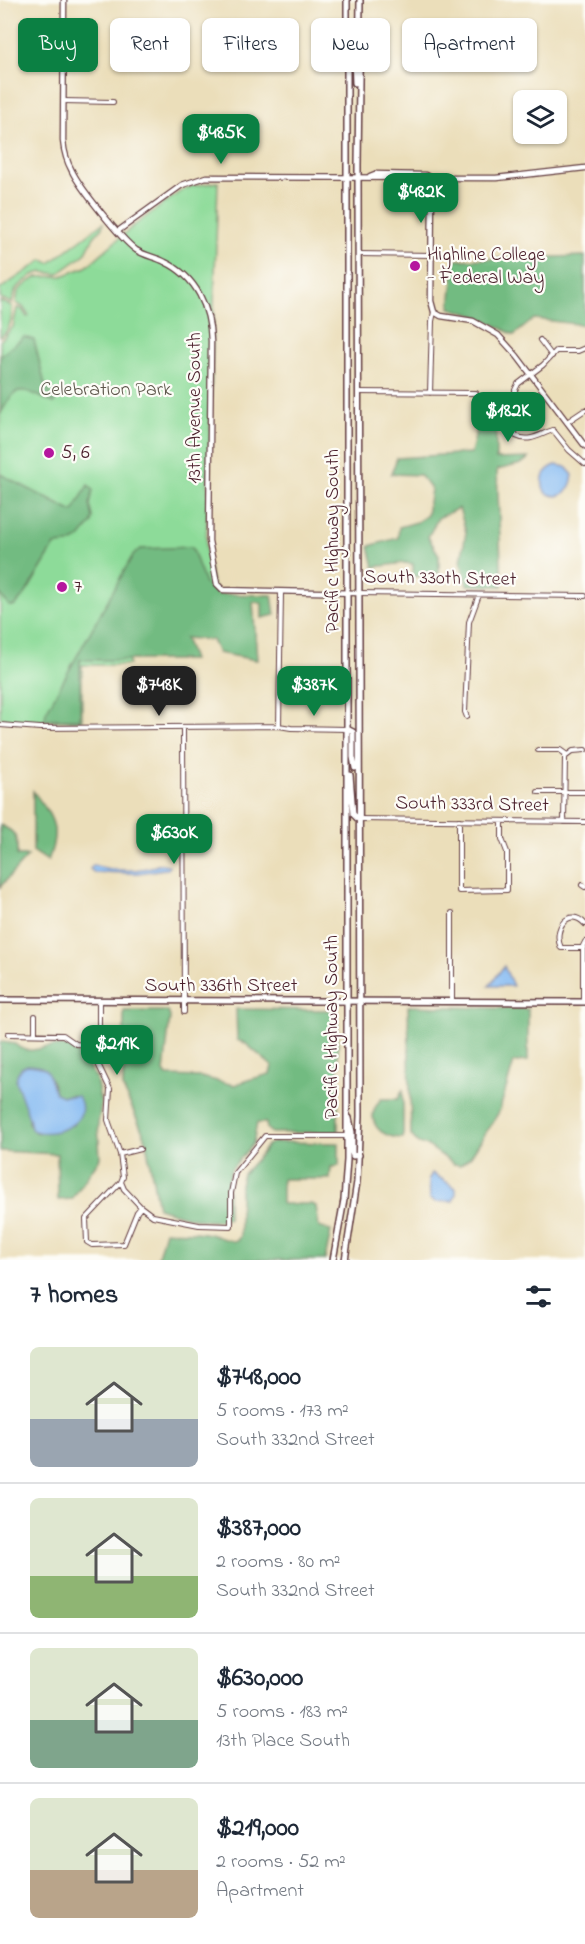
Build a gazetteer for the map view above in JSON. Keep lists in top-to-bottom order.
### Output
{
  "streets": {
    "main road": ["Pacific Highway South", "South 336th Street"],
    "street": ["13th Avenue South", "South 330th Street", "South 333rd Street"]
  },
  "crossings": [
    ["13th Avenue South", "South 330th Street"],
    ["Pacific Highway South", "South 330th Street"],
    ["Pacific Highway South", "South 333rd Street"],
    ["Pacific Highway South", "South 336th Street"]
  ],
  "parks": ["Celebration Park"],
  "places": ["Highline College - Federal Way", "5, 6", "7"],
  "page": {
    "chip": [
      "Buy",
      "Rent",
      "Filters",
      "New",
      "Apartment"
    ],
    "price": [
      "$485K",
      "$482K",
      "$182K",
      "$748K",
      "$387K",
      "$630K",
      "$219K"
    ],
    "heading": "7 homes",
    "list": [
      {
        "name": "$748,000",
        "note": "5 rooms · 173 m² · South 332nd Street"
      },
      {
        "name": "$387,000",
        "note": "2 rooms · 80 m² · South 332nd Street"
      },
      {
        "name": "$630,000",
        "note": "5 rooms · 183 m² · 13th Place South"
      },
      {
        "name": "$219,000",
        "note": "2 rooms · 52 m² · Apartment"
      }
    ]
  }
}
